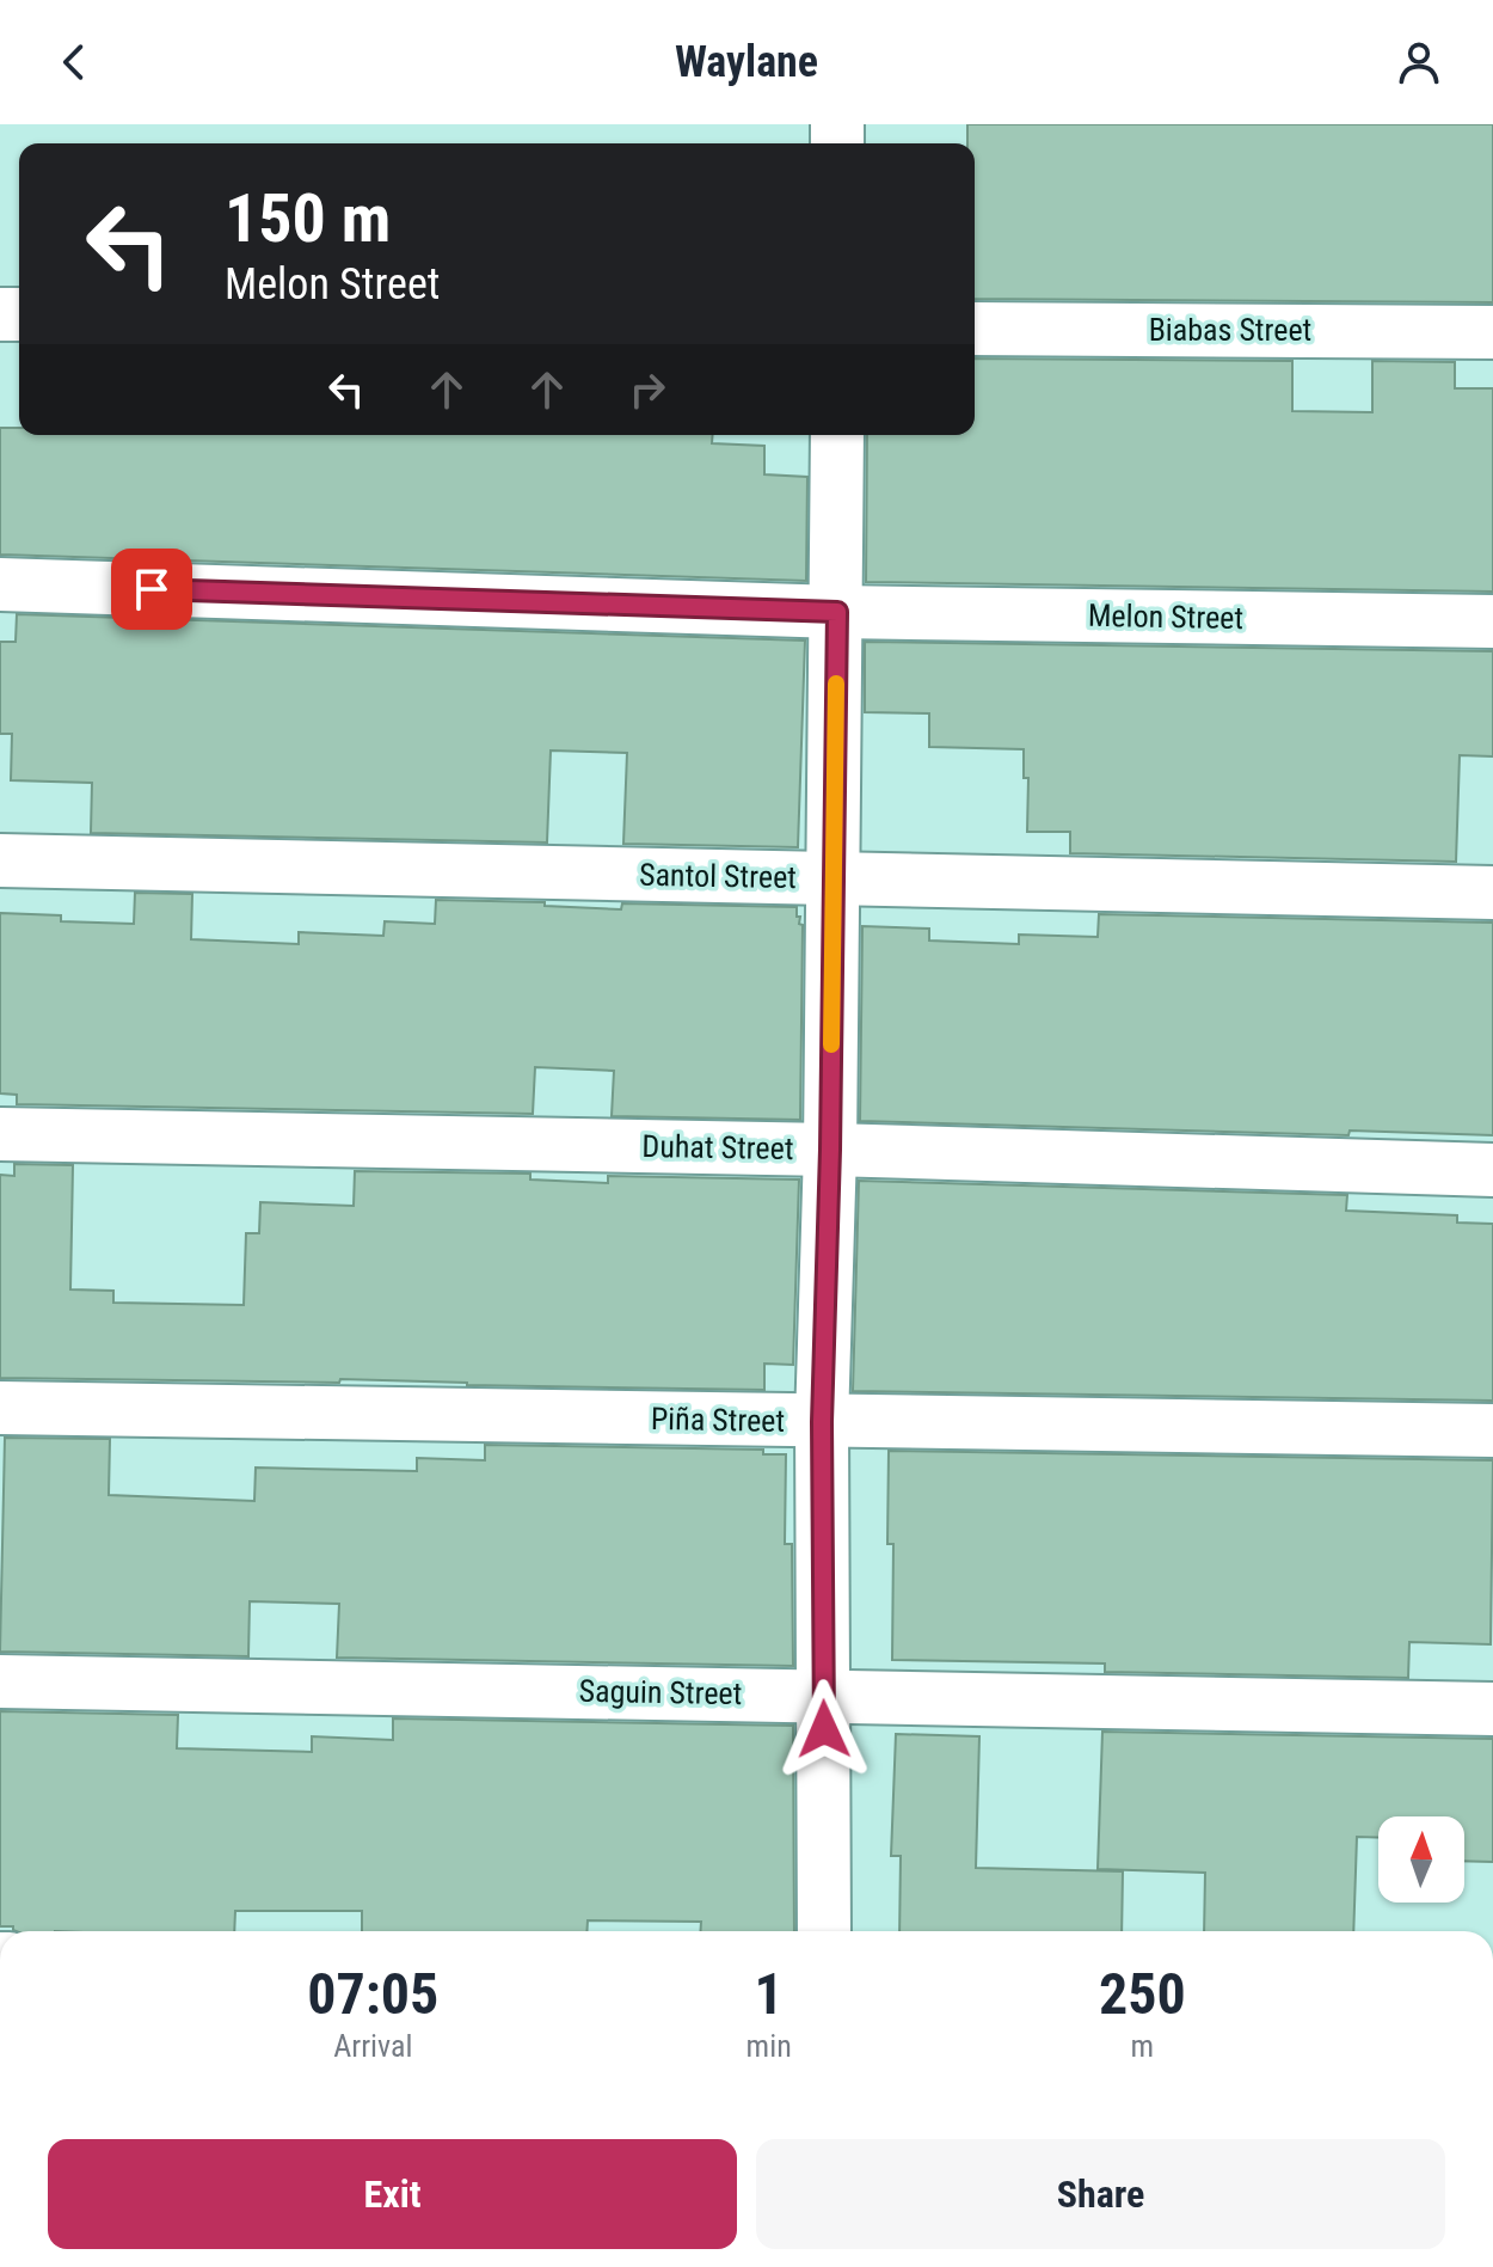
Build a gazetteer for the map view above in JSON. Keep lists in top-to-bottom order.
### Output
{
  "streets": {
    "street": [
      "Biabas Street",
      "Melon Street",
      "Santol Street",
      "Duhat Street",
      "Piña Street",
      "Saguin Street"
    ]
  },
  "north": "top",
  "page": {
    "header": "Waylane",
    "turn": ["150 m", "Melon Street"],
    "eta": [
      "07:05",
      "Arrival",
      "1",
      "min",
      "250",
      "m"
    ],
    "buttons": ["Exit", "Share"]
  }
}
